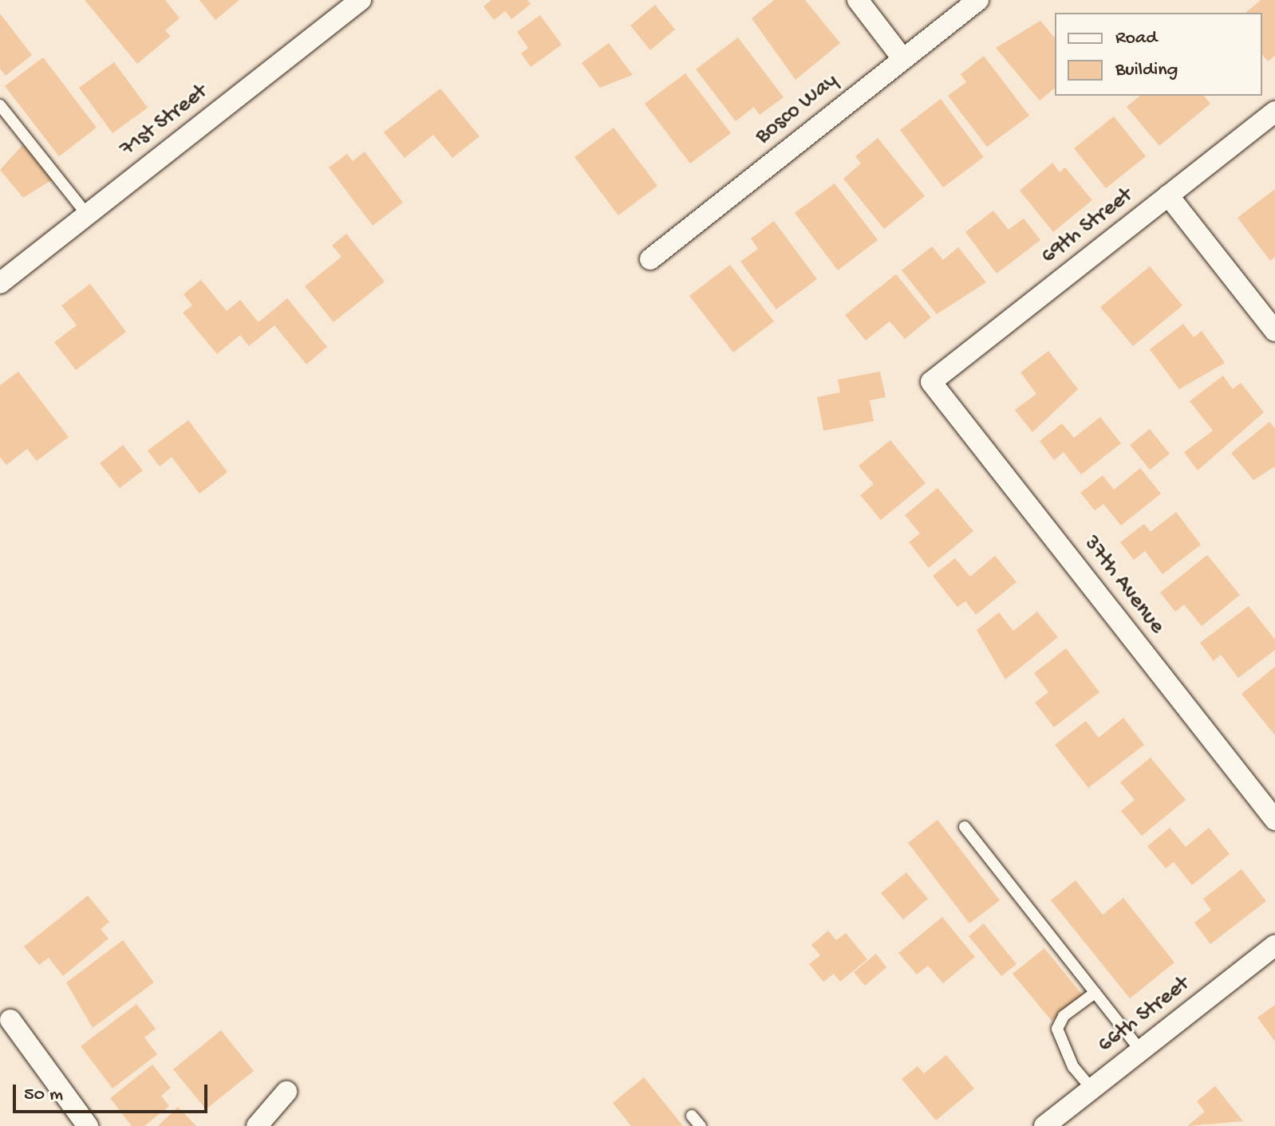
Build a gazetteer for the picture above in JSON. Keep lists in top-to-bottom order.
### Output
{
  "streets": {
    "street": [
      "Bosco Way",
      "71st Street",
      "69th Street",
      "37th Avenue",
      "66th Street"
    ]
  },
  "crossings": [
    ["69th Street", "37th Avenue"]
  ],
  "legend": ["Road", "Building"],
  "scale_bar": "50 m"
}
